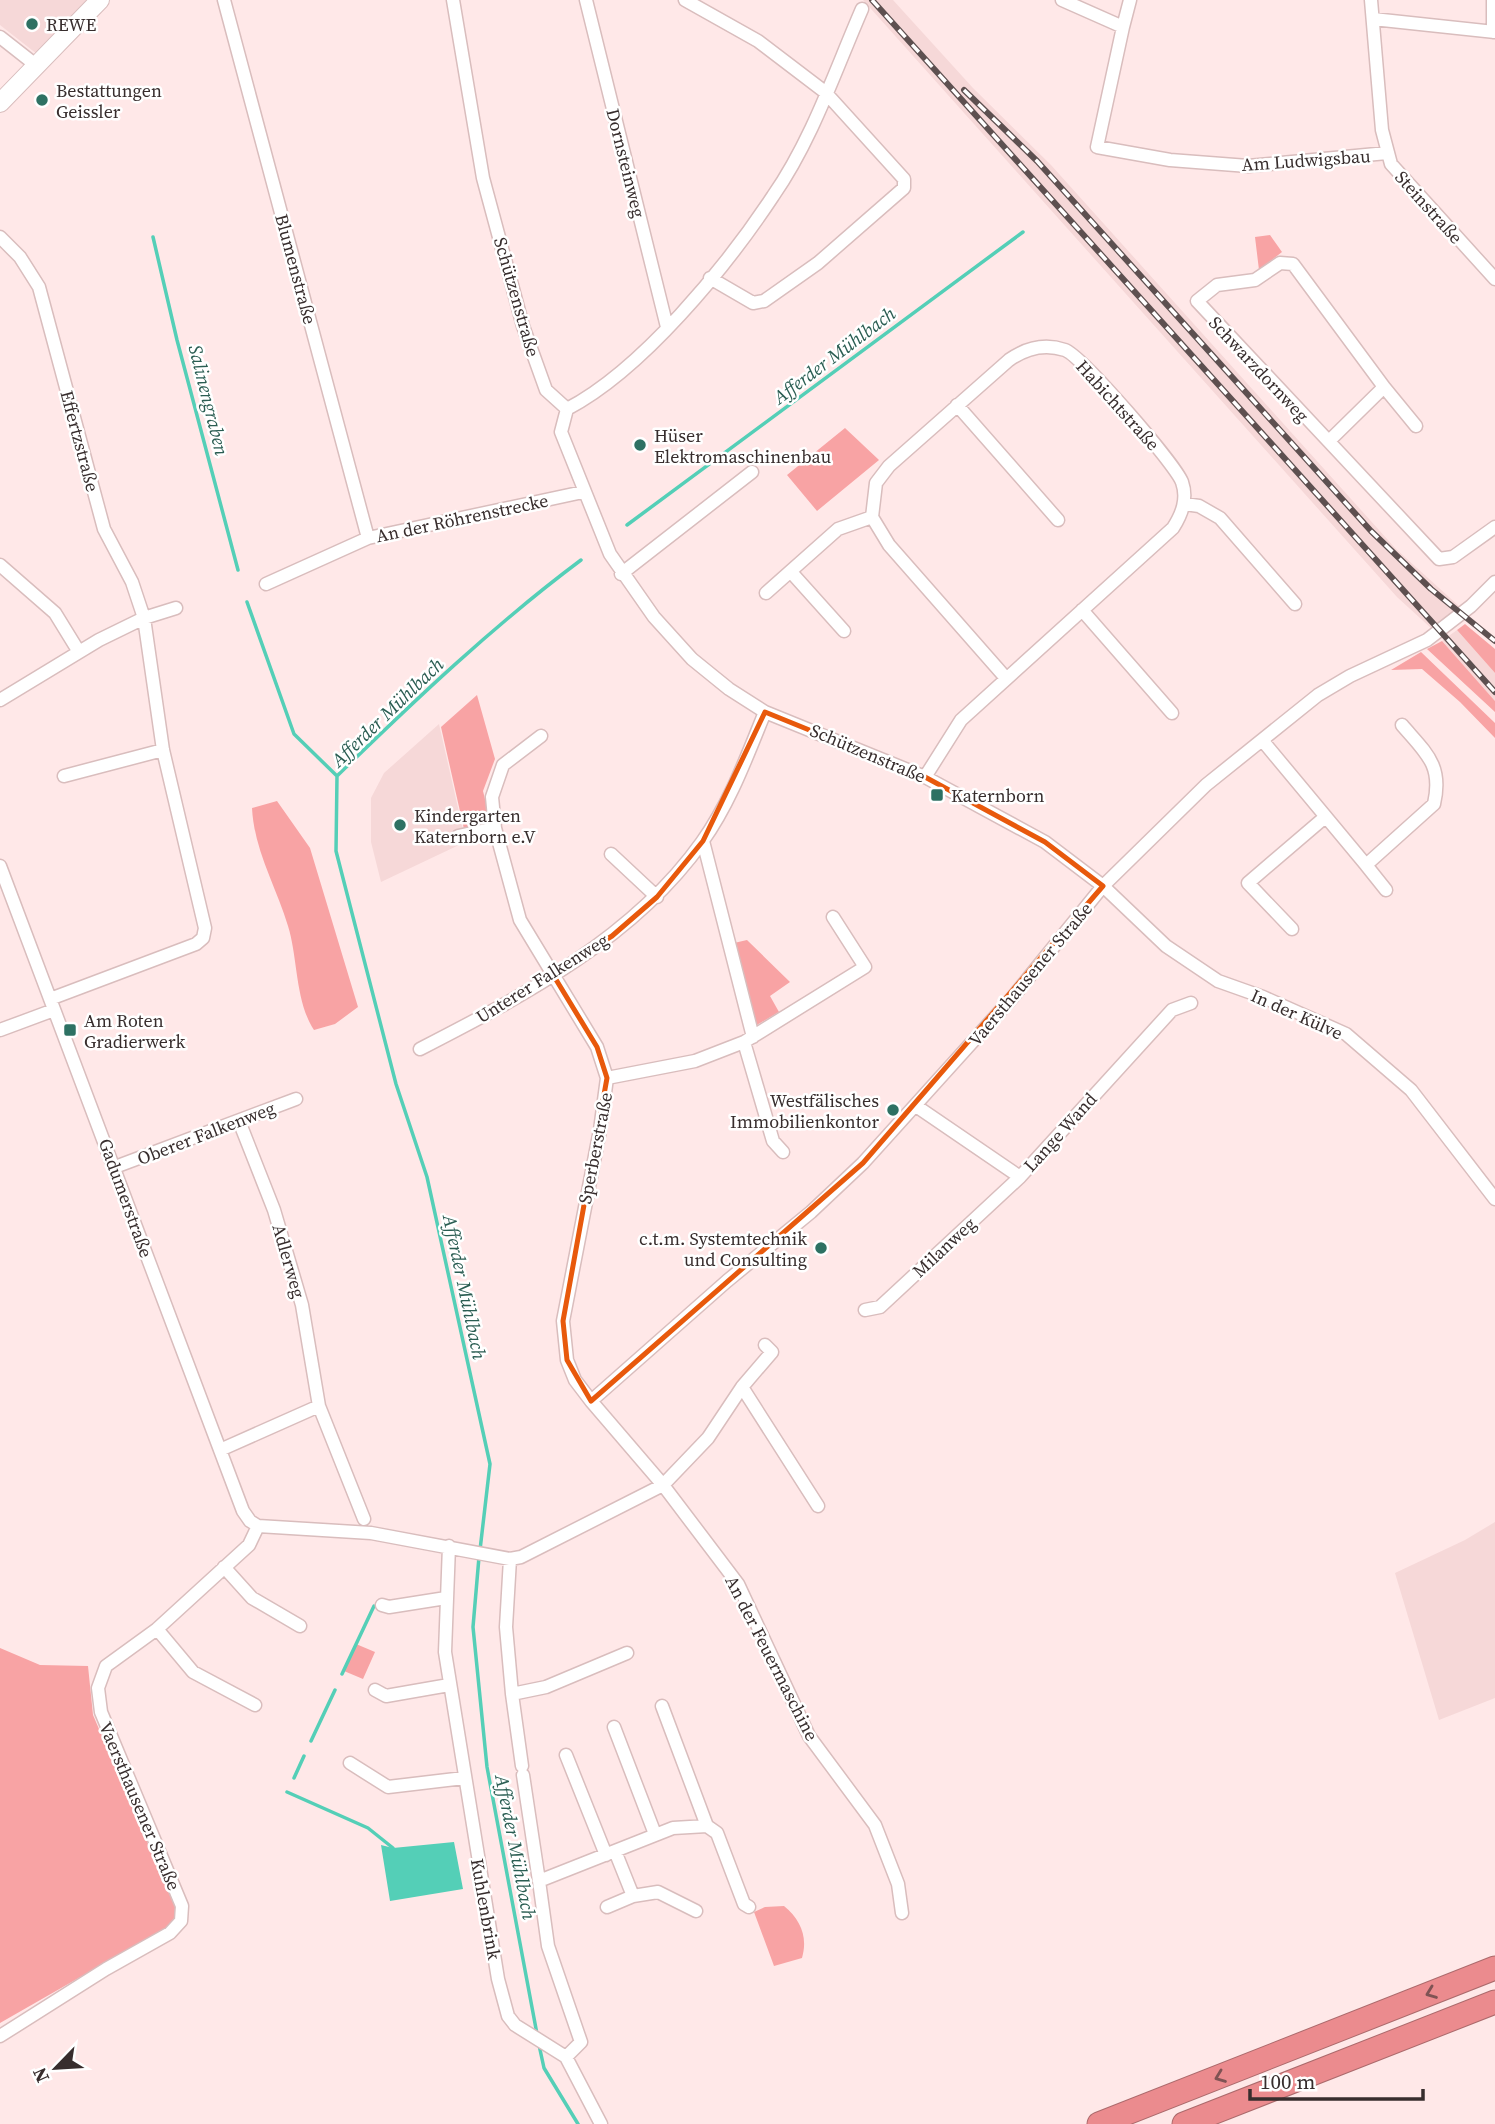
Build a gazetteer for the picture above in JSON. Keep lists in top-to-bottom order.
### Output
{
  "streets": {
    "street": [
      "Am Ludwigsbau",
      "Dornsteinweg",
      "Steinstraße",
      "Blumenstraße",
      "Schützenstraße",
      "Schwarzdornweg",
      "Habichtstraße",
      "Effertzstraße",
      "An der Röhrenstrecke",
      "Vaersthausener Straße",
      "Unterer Falkenweg",
      "In der Külve",
      "Lange Wand",
      "Oberer Falkenweg",
      "Sperberstraße",
      "Gadumerstraße",
      "Milanweg",
      "Adlerweg",
      "An der Feuermaschine",
      "Kuhlenbrink"
    ]
  },
  "crossings": [
    ["Am Ludwigsbau", "Steinstraße"],
    ["Blumenstraße", "An der Röhrenstrecke"],
    ["Schützenstraße", "An der Röhrenstrecke"],
    ["Schützenstraße", "Vaersthausener Straße"],
    ["Schützenstraße", "Unterer Falkenweg"],
    ["Schützenstraße", "In der Külve"],
    ["Vaersthausener Straße", "In der Külve"],
    ["Vaersthausener Straße", "Lange Wand"],
    ["Vaersthausener Straße", "Sperberstraße"],
    ["Vaersthausener Straße", "Gadumerstraße"],
    ["Vaersthausener Straße", "An der Feuermaschine"],
    ["Unterer Falkenweg", "Sperberstraße"],
    ["Lange Wand", "Milanweg"],
    ["Oberer Falkenweg", "Gadumerstraße"],
    ["Oberer Falkenweg", "Adlerweg"],
    ["Sperberstraße", "An der Feuermaschine"]
  ],
  "water": ["Afferder Mühlbach", "Salinengraben"],
  "places": {
    "other": [
      "REWE",
      "Bestattungen Geissler",
      "Hüser Elektromaschinenbau",
      "Kindergarten Katernborn e.V",
      "Westfälisches Immobilienkontor",
      "c.t.m. Systemtechnik und Consulting"
    ],
    "transit": ["Katernborn", "Am Roten Gradierwerk"]
  },
  "scale_bar": "100 m",
  "north": "bottom left"
}
